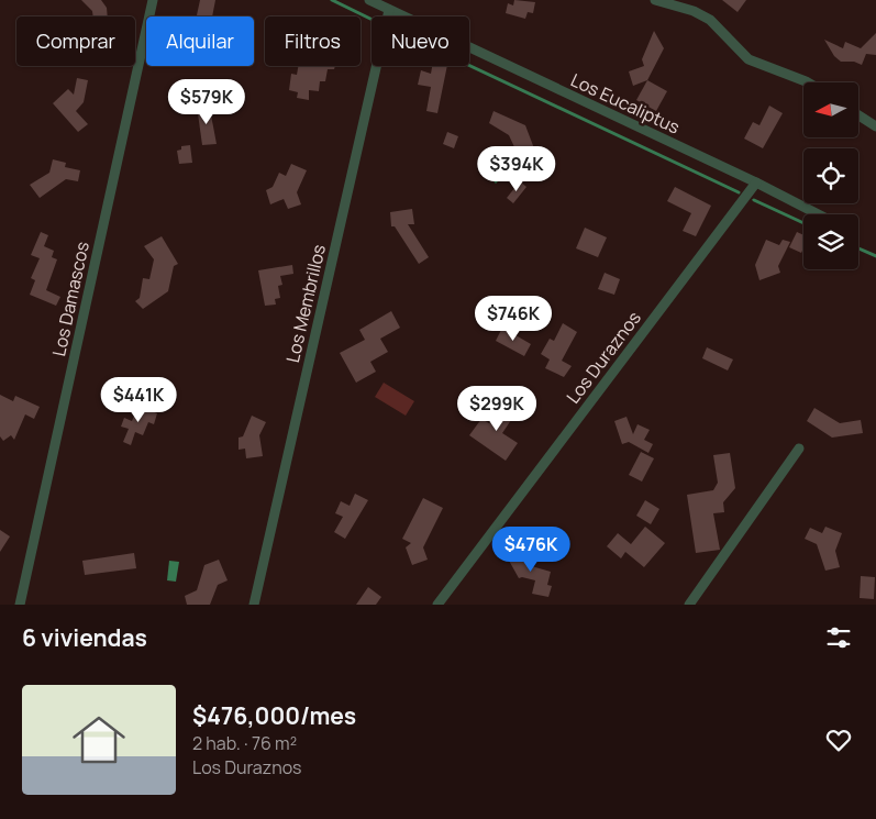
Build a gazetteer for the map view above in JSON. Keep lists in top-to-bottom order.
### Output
{
  "streets": {
    "street": [
      "Los Eucaliptus",
      "Los Damascos",
      "Los Membrillos",
      "Los Duraznos"
    ]
  },
  "crossings": [
    ["Los Eucaliptus", "Los Membrillos"],
    ["Los Eucaliptus", "Los Duraznos"]
  ],
  "north": "left",
  "page": {
    "chip": [
      "Comprar",
      "Alquilar",
      "Filtros",
      "Nuevo"
    ],
    "price": [
      "$579K",
      "$394K",
      "$746K",
      "$441K",
      "$299K",
      "$476K"
    ],
    "heading": "6 viviendas",
    "list": [
      {
        "name": "$476,000/mes",
        "note": "2 hab. · 76 m² · Los Duraznos"
      }
    ]
  }
}
